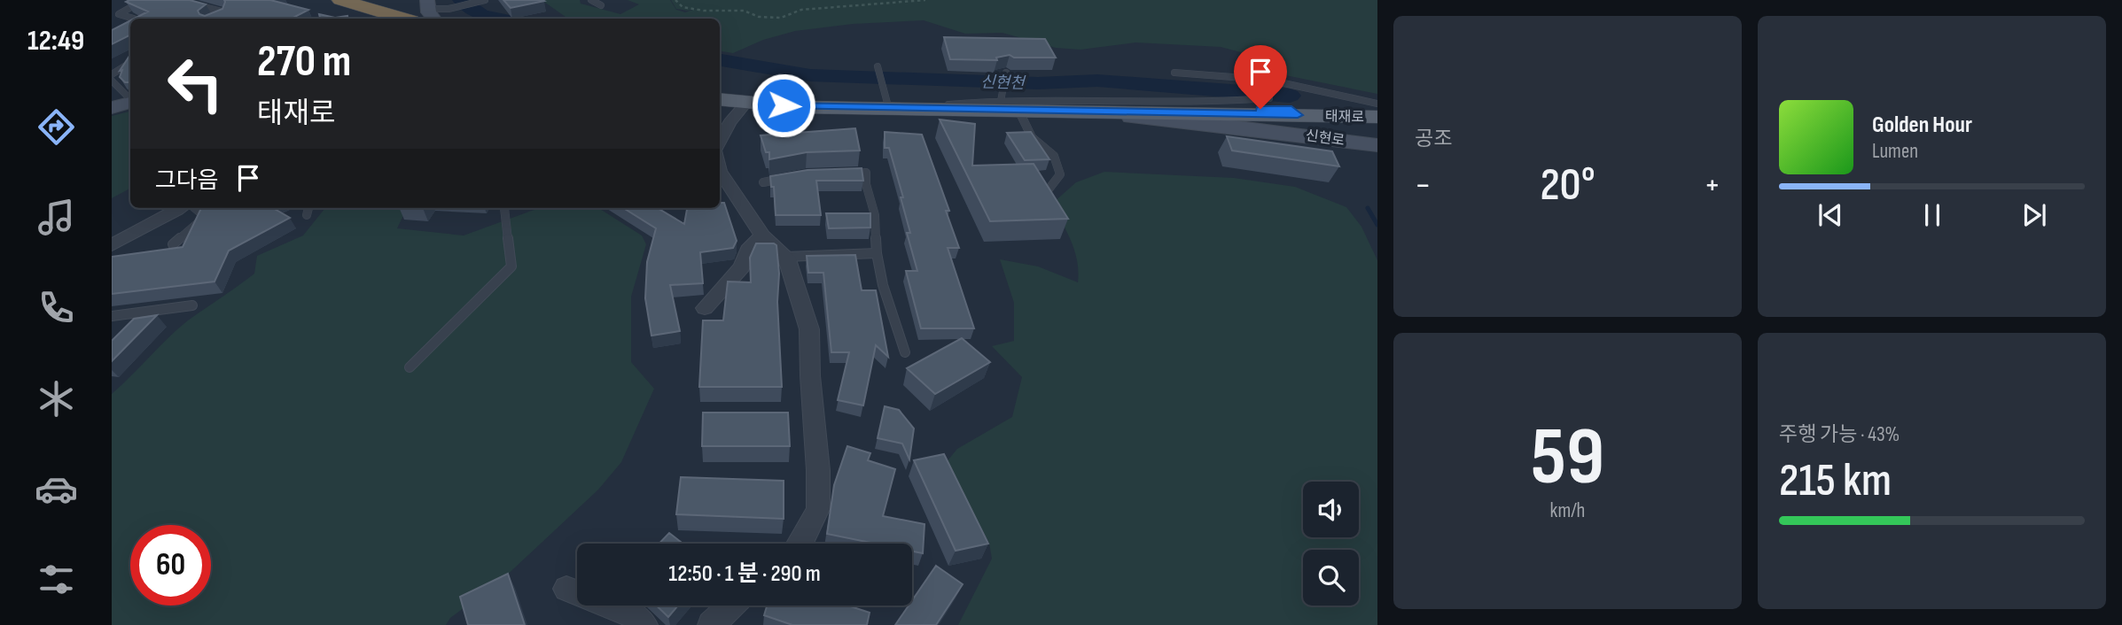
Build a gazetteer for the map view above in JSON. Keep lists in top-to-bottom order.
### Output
{
  "streets": {
    "main road": ["태재로", "신현로"]
  },
  "crossings": [
    ["태재로", "신현로"]
  ],
  "water": ["신현천"],
  "page": {
    "tabs": "12:49",
    "tile": [
      "공조",
      ["59", "km/h"],
      ["주행 가능 · 43%", "215 km"]
    ],
    "turn": ["270 m", "태재로"],
    "song": ["Golden Hour", "Lumen"],
    "then": "그다음",
    "heat": ["−", "20°", "+"],
    "limit": "60",
    "trip": "12:50 · 1 분 · 290 m"
  }
}
